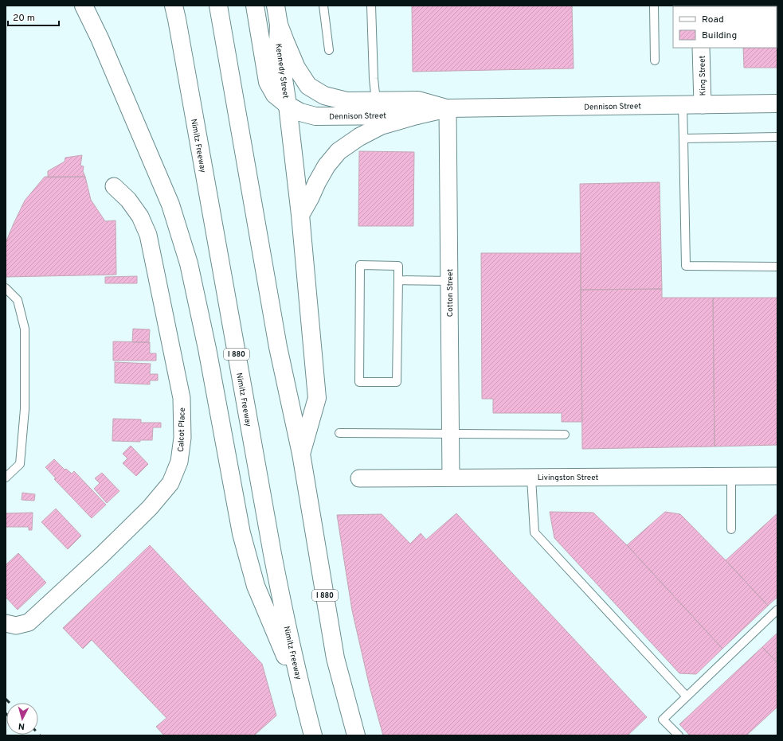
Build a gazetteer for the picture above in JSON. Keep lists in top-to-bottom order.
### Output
{
  "streets": {
    "main road": [
      "Kennedy Street",
      "Dennison Street",
      "Nimitz Freeway",
      "I 880"
    ],
    "street": [
      "King Street",
      "Cotton Street",
      "Calcot Place",
      "Livingston Street"
    ]
  },
  "crossings": [
    ["Kennedy Street", "Dennison Street"],
    ["King Street", "Dennison Street"],
    ["Dennison Street", "Cotton Street"],
    ["Cotton Street", "Livingston Street"]
  ],
  "legend": ["Road", "Building"],
  "scale_bar": "20 m",
  "north": "bottom"
}
